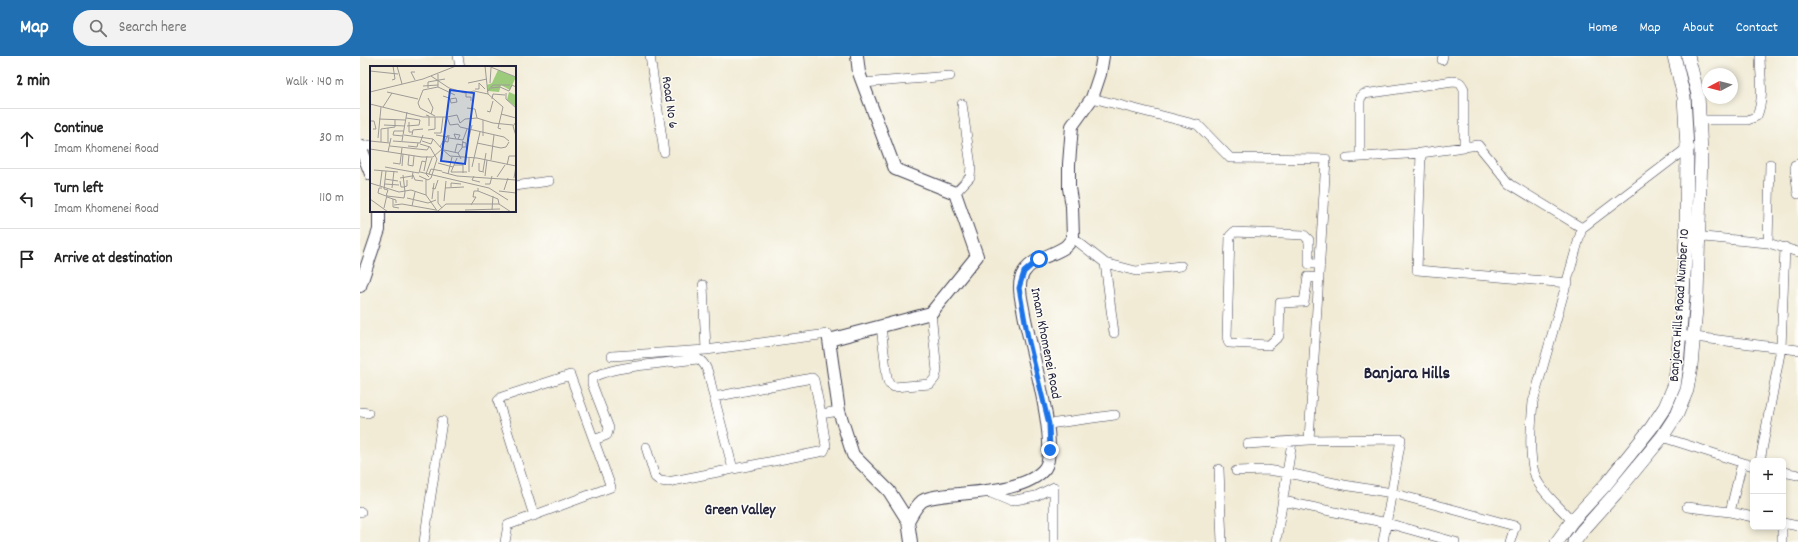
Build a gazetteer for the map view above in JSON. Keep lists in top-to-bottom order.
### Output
{
  "streets": {
    "main road": ["Banjara Hills Road Number 10"],
    "street": ["Road No 6", "Imam Khomenei Road"]
  },
  "districts": ["Banjara Hills", "Green Valley"],
  "north": "left",
  "page": {
    "header": "Map",
    "search": "Search here",
    "nav": [
      "Home",
      "Map",
      "About",
      "Contact"
    ],
    "heading": ["2 min", "Walk · 140 m"],
    "list": [
      ["Continue", "Imam Khomenei Road", "30 m"],
      ["Turn left", "Imam Khomenei Road", "110 m"],
      "Arrive at destination"
    ],
    "map_buttons": ["+", "−"]
  }
}
